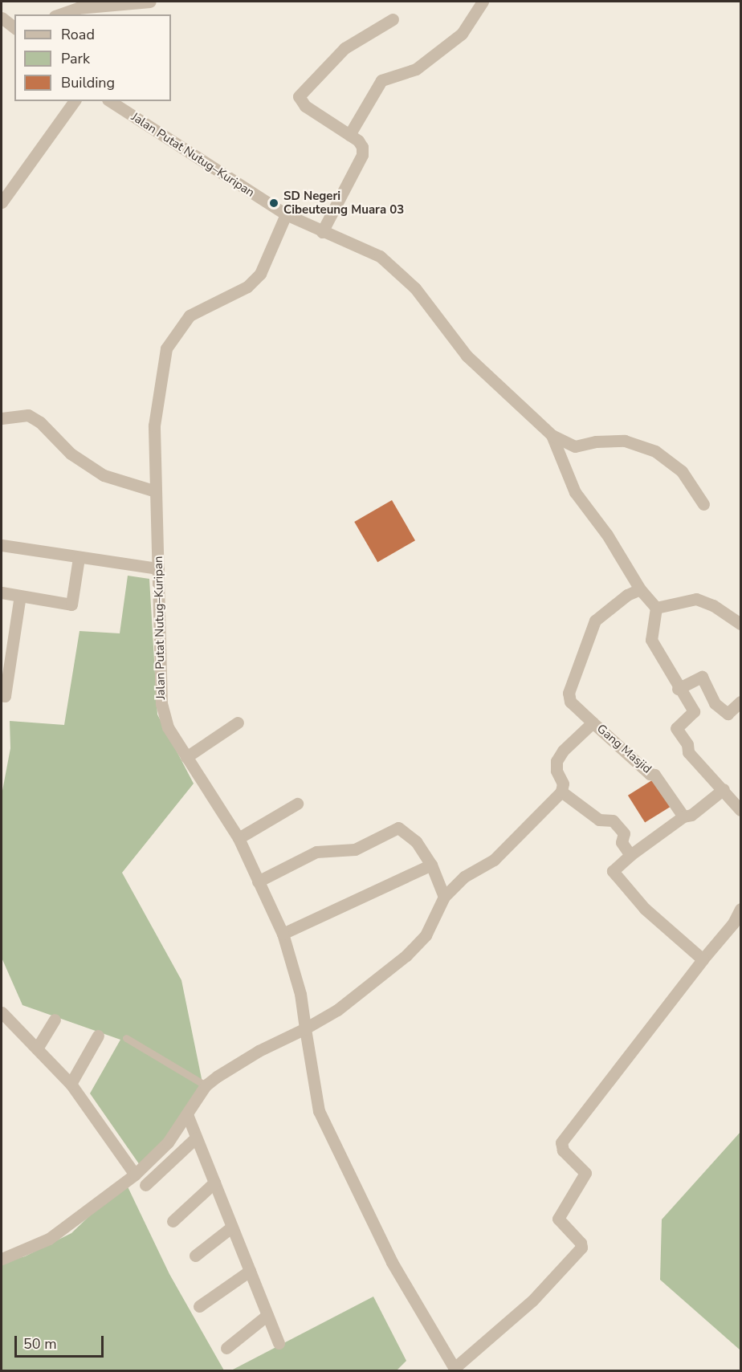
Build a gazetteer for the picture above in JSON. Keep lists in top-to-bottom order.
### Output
{
  "streets": {
    "street": ["Jalan Putat Nutug–Kuripan", "Gang Masjid"]
  },
  "places": ["SD Negeri Cibeuteung Muara 03"],
  "legend": ["Road", "Park", "Building"],
  "scale_bar": "50 m"
}
